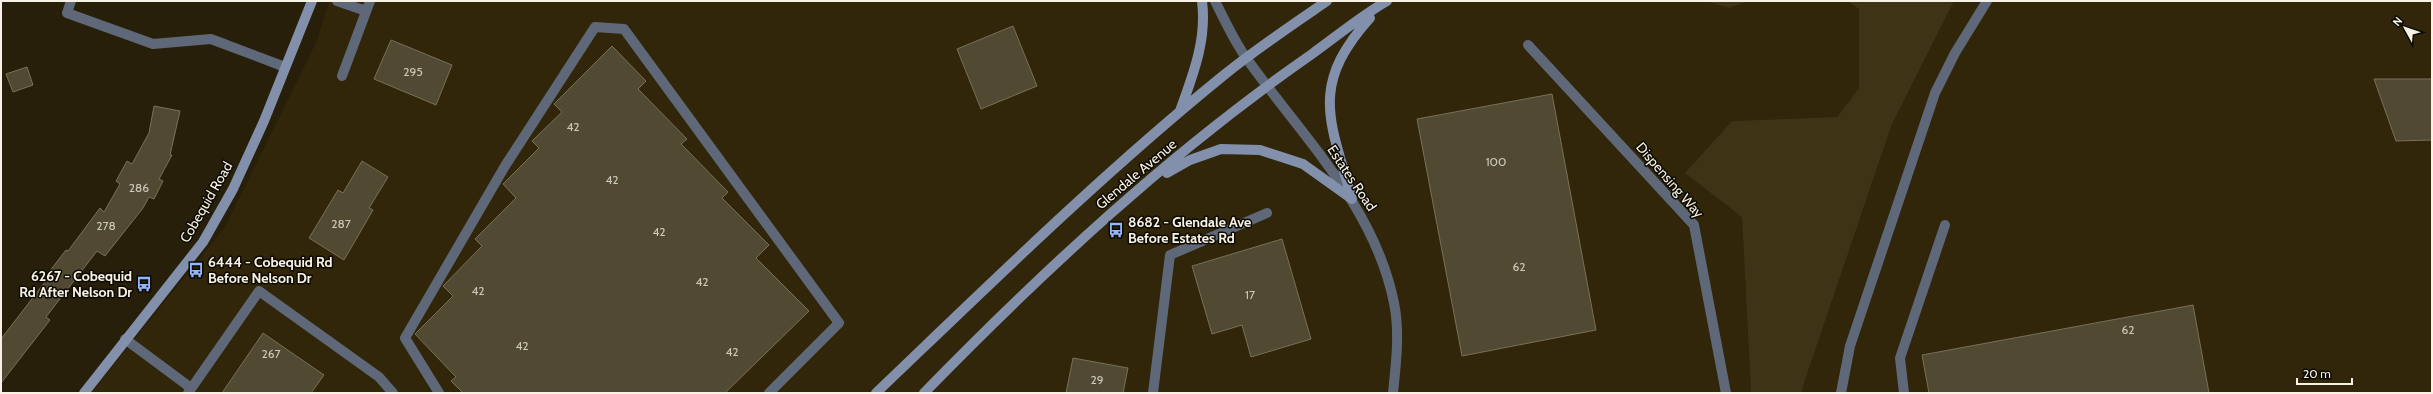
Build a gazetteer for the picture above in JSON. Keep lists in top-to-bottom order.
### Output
{
  "streets": {
    "main road": ["Glendale Avenue", "Cobequid Road"],
    "street": ["Estates Road", "Dispensing Way"]
  },
  "crossings": [
    ["Glendale Avenue", "Estates Road"]
  ],
  "places": {
    "bus stop": ["8682 - Glendale Ave Before Estates Rd", "6444 - Cobequid Rd Before Nelson Dr", "6267 - Cobequid Rd After Nelson Dr"]
  },
  "house_numbers": [
    "295",
    "42",
    "100",
    "42",
    "286",
    "287",
    "278",
    "42",
    "62",
    "42",
    "42",
    "17",
    "62",
    "42",
    "42",
    "267",
    "29"
  ],
  "scale_bar": "20 m",
  "north": "top left"
}
